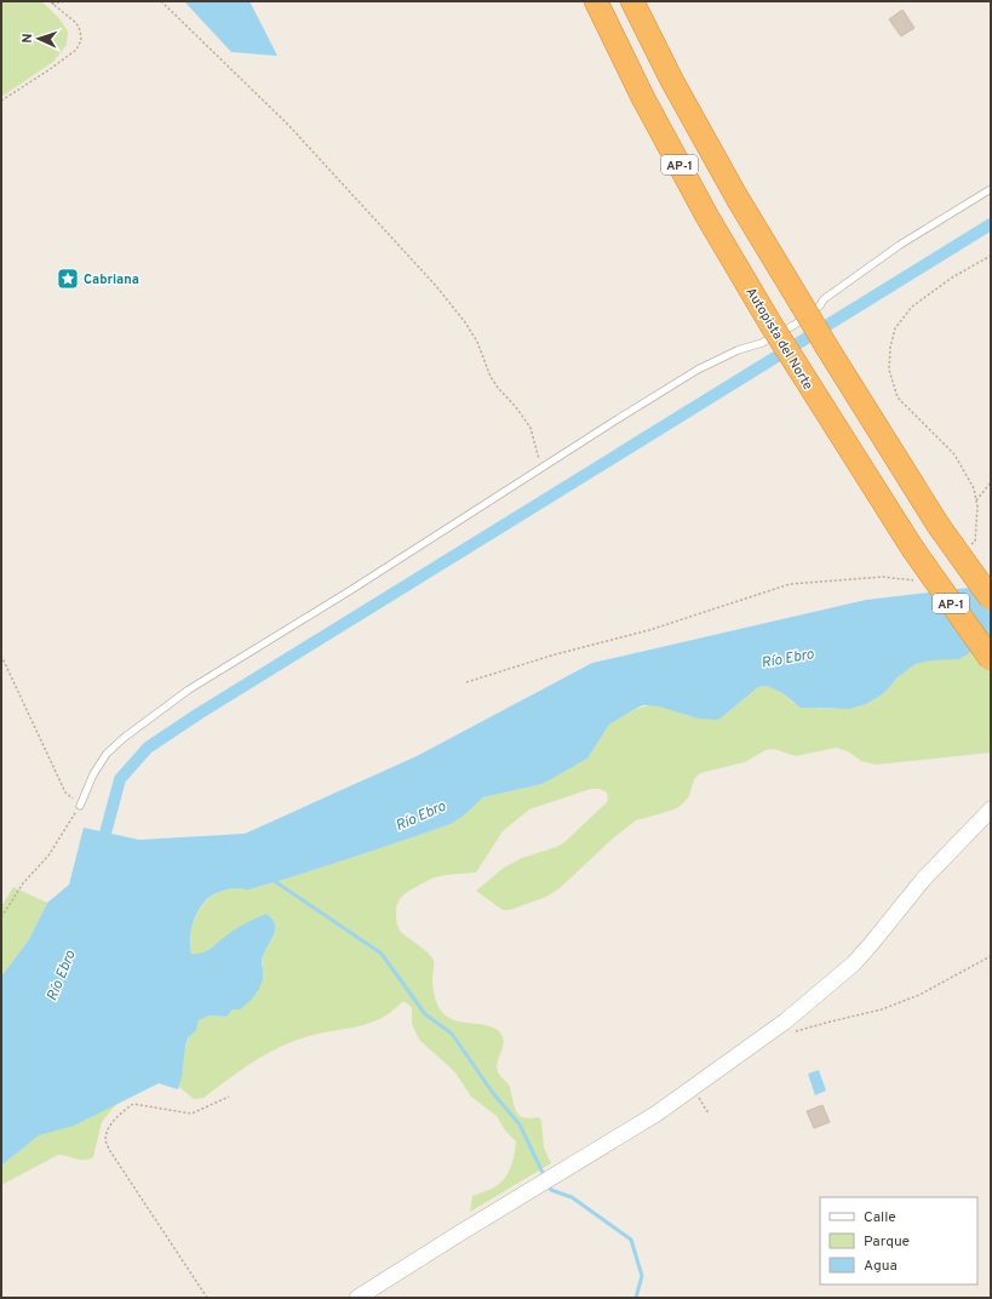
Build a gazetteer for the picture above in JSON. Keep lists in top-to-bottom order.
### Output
{
  "streets": {
    "highway": ["AP-1", "Autopista del Norte"]
  },
  "water": ["Río Ebro"],
  "places": {
    "place": ["Cabriana"]
  },
  "legend": ["Calle", "Parque", "Agua"],
  "north": "left"
}
